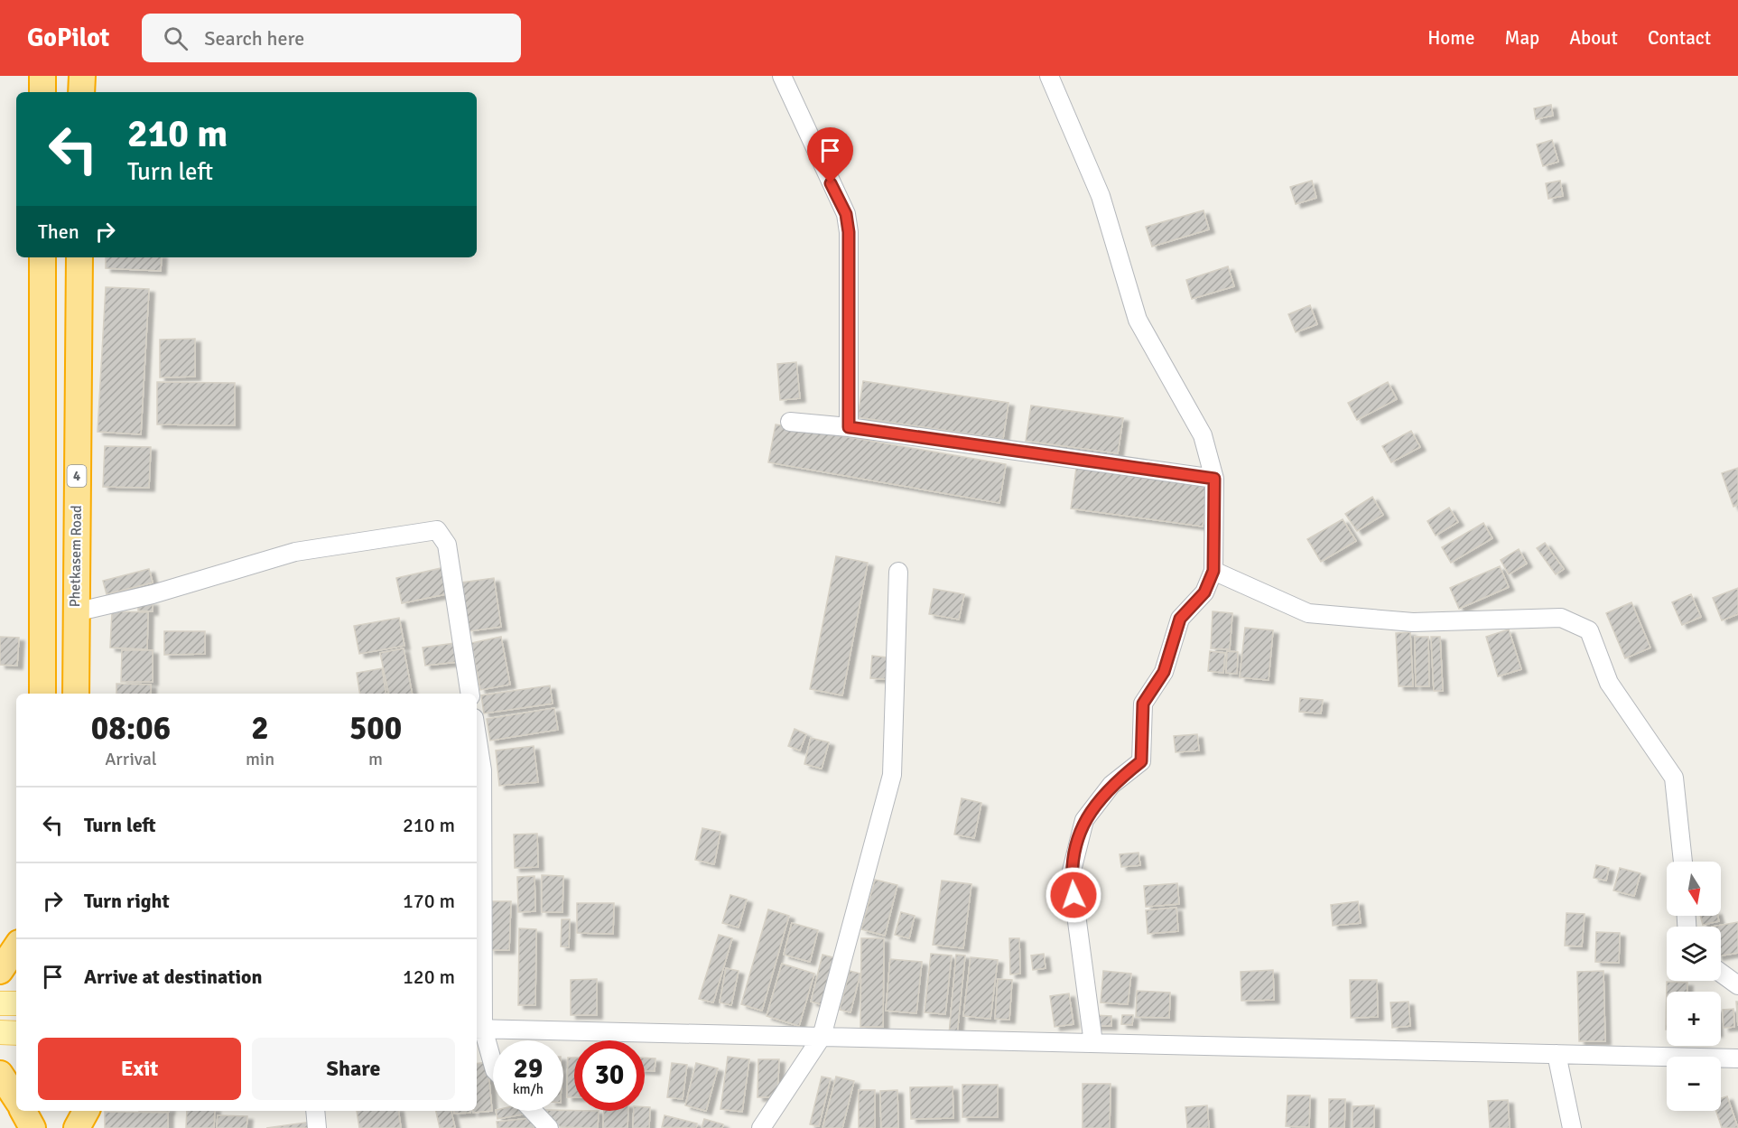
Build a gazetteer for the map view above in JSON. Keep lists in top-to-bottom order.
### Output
{
  "streets": {
    "highway": ["4", "Phetkasem Road"]
  },
  "north": "bottom",
  "page": {
    "header": "GoPilot",
    "search": "Search here",
    "nav": [
      "Home",
      "Map",
      "About",
      "Contact"
    ],
    "turn": ["210 m", "Turn left"],
    "then": "Then",
    "eta": [
      "08:06",
      "Arrival",
      "2",
      "min",
      "500",
      "m"
    ],
    "list": [
      {
        "name": "Turn left",
        "value": "210 m"
      },
      {
        "name": "Turn right",
        "value": "170 m"
      },
      {
        "name": "Arrive at destination",
        "value": "120 m"
      }
    ],
    "map_buttons": ["+", "−"],
    "buttons": ["Exit", "Share"],
    "speed": "29 km/h",
    "limit": "30"
  }
}
